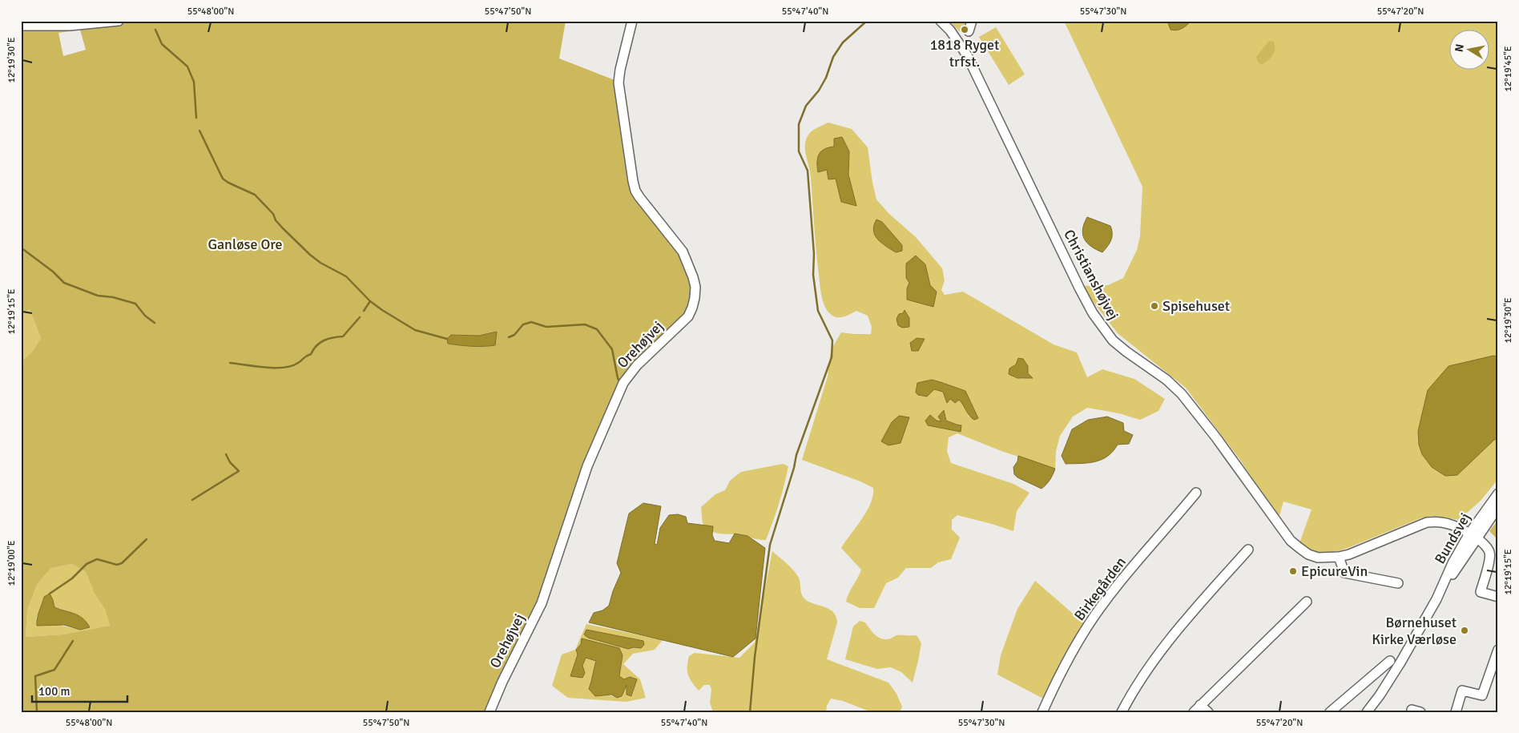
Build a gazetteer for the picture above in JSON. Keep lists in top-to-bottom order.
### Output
{
  "streets": {
    "street": [
      "Christianshøjvej",
      "Orehøjvej",
      "Bundsvej",
      "Birkegården"
    ]
  },
  "crossings": [
    ["Christianshøjvej", "Bundsvej"]
  ],
  "parks": ["Ganløse Ore"],
  "places": [
    "1818 Ryget trfst.",
    "Spisehuset",
    "EpicureVin",
    "Børnehuset Kirke Værløse"
  ],
  "scale_bar": "100 m",
  "north": "left",
  "coordinates": [
    "55°48'00\"N",
    "55°47'50\"N",
    "55°47'40\"N",
    "55°47'30\"N",
    "55°47'20\"N",
    "12°19'30\"E",
    "12°19'45\"E",
    "12°19'15\"E",
    "12°19'00\"E"
  ]
}
